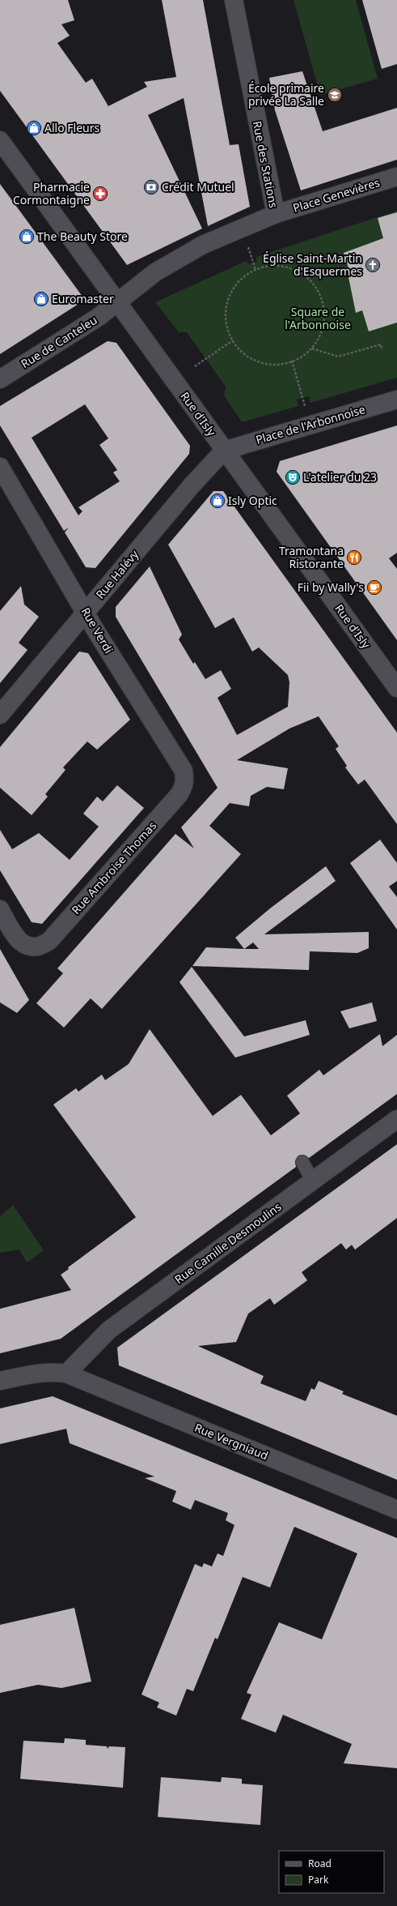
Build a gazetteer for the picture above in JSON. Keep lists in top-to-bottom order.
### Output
{
  "streets": {
    "street": [
      "Rue des Stations",
      "Place Genevières",
      "Rue de Canteleu",
      "Rue d'Isly",
      "Place de l'Arbonnoise",
      "Rue Halévy",
      "Rue Verdi",
      "Rue Ambroise Thomas",
      "Rue Camille Desmoulins",
      "Rue Vergniaud"
    ]
  },
  "crossings": [
    ["Rue des Stations", "Place Genevières"],
    ["Rue de Canteleu", "Rue d'Isly"],
    ["Rue d'Isly", "Place de l'Arbonnoise"],
    ["Rue d'Isly", "Rue Halévy"],
    ["Place de l'Arbonnoise", "Rue Halévy"],
    ["Rue Halévy", "Rue Verdi"],
    ["Rue Verdi", "Rue Ambroise Thomas"],
    ["Rue Camille Desmoulins", "Rue Vergniaud"]
  ],
  "parks": ["Square de l'Arbonnoise"],
  "places": {
    "school or university": ["École primaire privée La Salle"],
    "shop": [
      "Allo Fleurs",
      "The Beauty Store",
      "Euromaster",
      "Isly Optic"
    ],
    "bank": ["Crédit Mutuel"],
    "pharmacy": ["Pharmacie Cormontaigne"],
    "church": ["Église Saint-Martin d'Esquermes"],
    "theatre": ["L'atelier du 23"],
    "restaurant": ["Tramontana Ristorante"],
    "cafe": ["Fii by Wally's"]
  },
  "legend": ["Road", "Park"]
}
